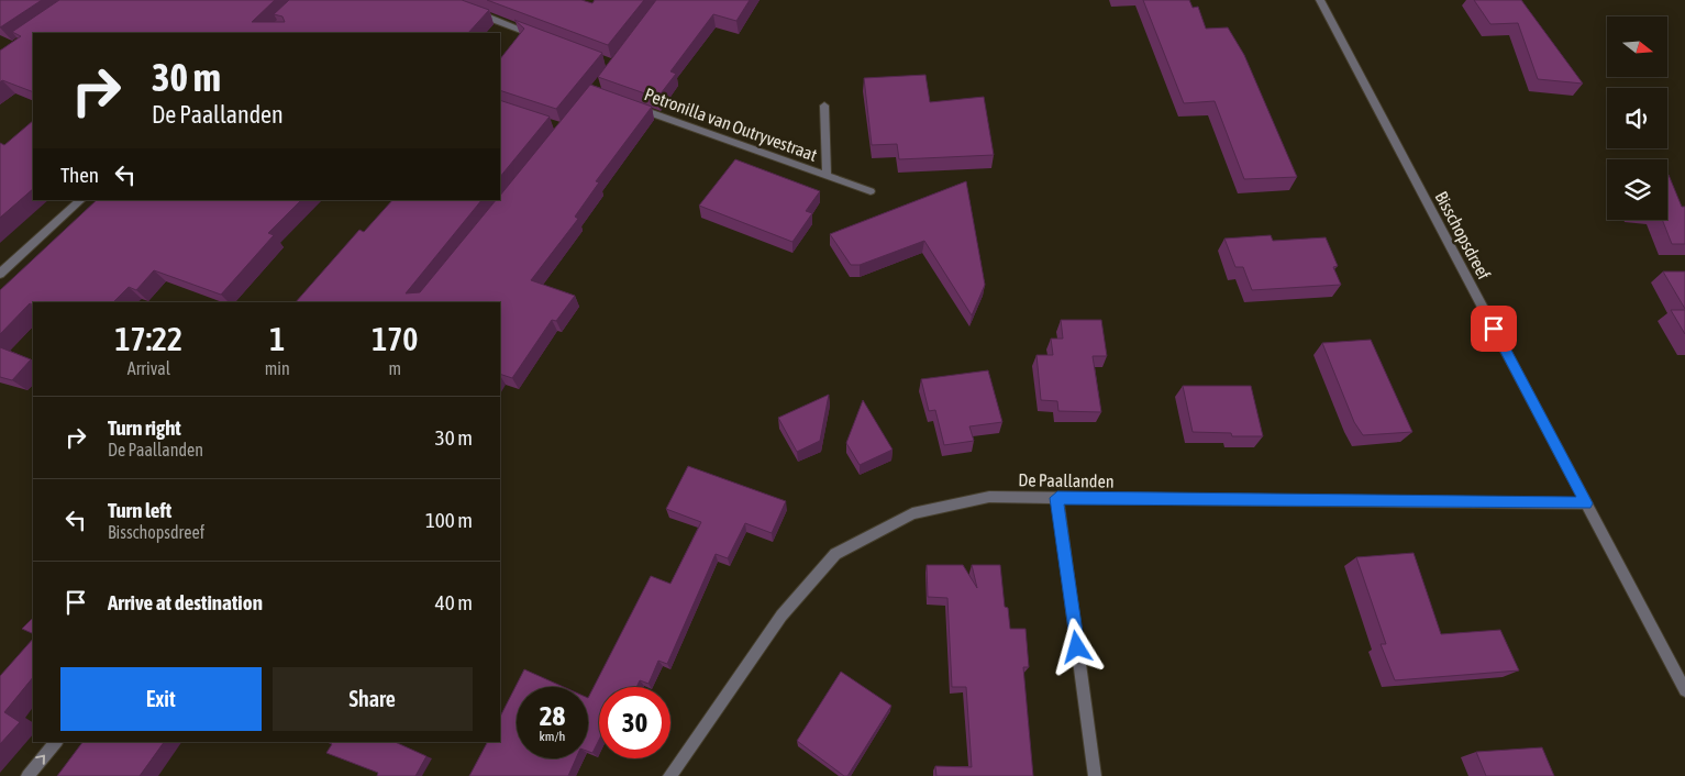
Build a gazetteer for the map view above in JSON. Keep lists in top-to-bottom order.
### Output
{
  "streets": {
    "street": ["Petronilla van Outryvestraat", "Bisschopsdreef", "De Paallanden"]
  },
  "crossings": [
    ["Bisschopsdreef", "De Paallanden"]
  ],
  "north": "right",
  "page": {
    "turn": ["30 m", "De Paallanden"],
    "then": "Then",
    "eta": [
      "17:22",
      "Arrival",
      "1",
      "min",
      "170",
      "m"
    ],
    "list": [
      {
        "name": "Turn right",
        "note": "De Paallanden",
        "value": "30 m"
      },
      {
        "name": "Turn left",
        "note": "Bisschopsdreef",
        "value": "100 m"
      },
      {
        "name": "Arrive at destination",
        "value": "40 m"
      }
    ],
    "buttons": ["Exit", "Share"],
    "speed": "28 km/h",
    "limit": "30"
  }
}
